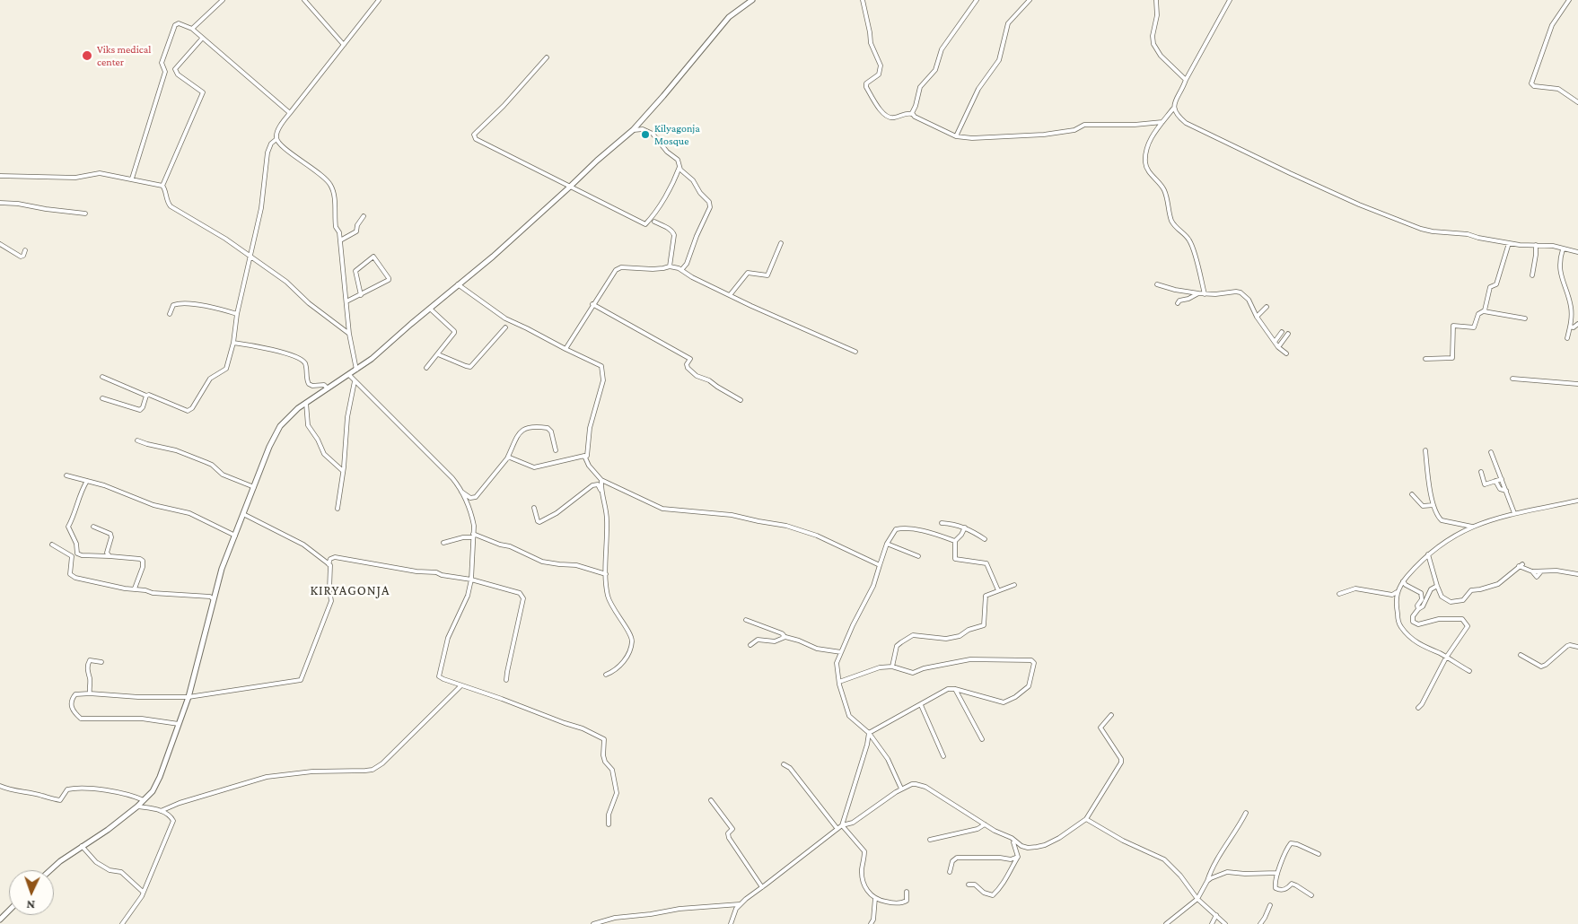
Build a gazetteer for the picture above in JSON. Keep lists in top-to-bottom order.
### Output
{
  "districts": ["KIRYAGONJA"],
  "places": ["Viks medical center", "Kilyagonja Mosque"],
  "north": "bottom"
}
